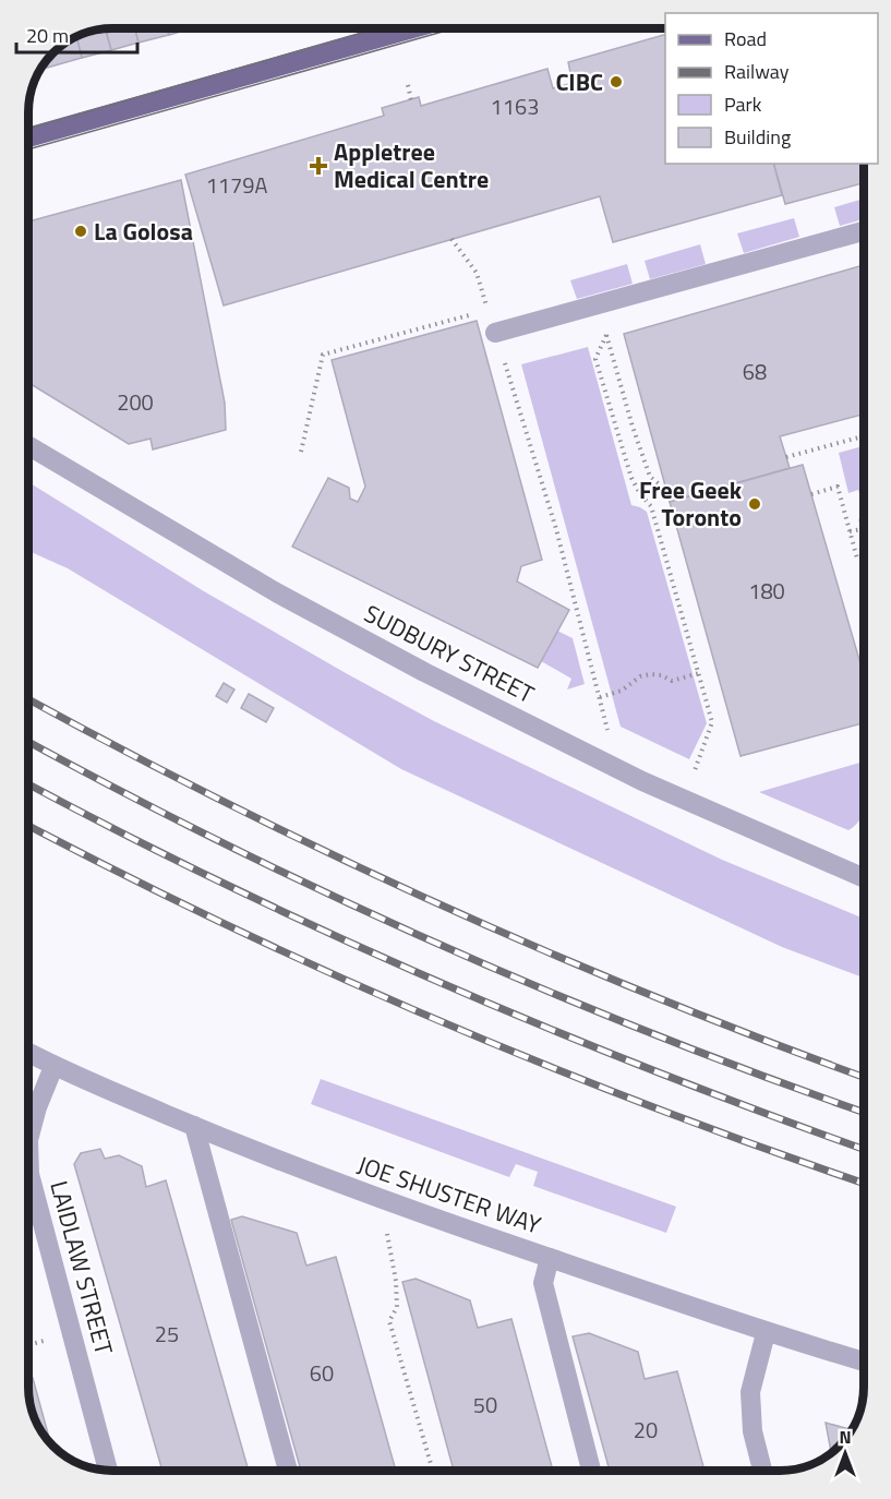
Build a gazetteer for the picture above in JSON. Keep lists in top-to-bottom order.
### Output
{
  "streets": {
    "street": ["SUDBURY STREET", "JOE SHUSTER WAY", "LAIDLAW STREET"]
  },
  "crossings": [
    ["JOE SHUSTER WAY", "LAIDLAW STREET"]
  ],
  "places": {
    "other": ["CIBC", "La Golosa", "Free Geek Toronto"],
    "health": ["Appletree Medical Centre"]
  },
  "house_numbers": [
    "1163",
    "1179A",
    "68",
    "200",
    "180",
    "25",
    "60",
    "50",
    "20"
  ],
  "legend": [
    "Road",
    "Railway",
    "Park",
    "Building"
  ],
  "scale_bar": "20 m",
  "north": "top"
}
